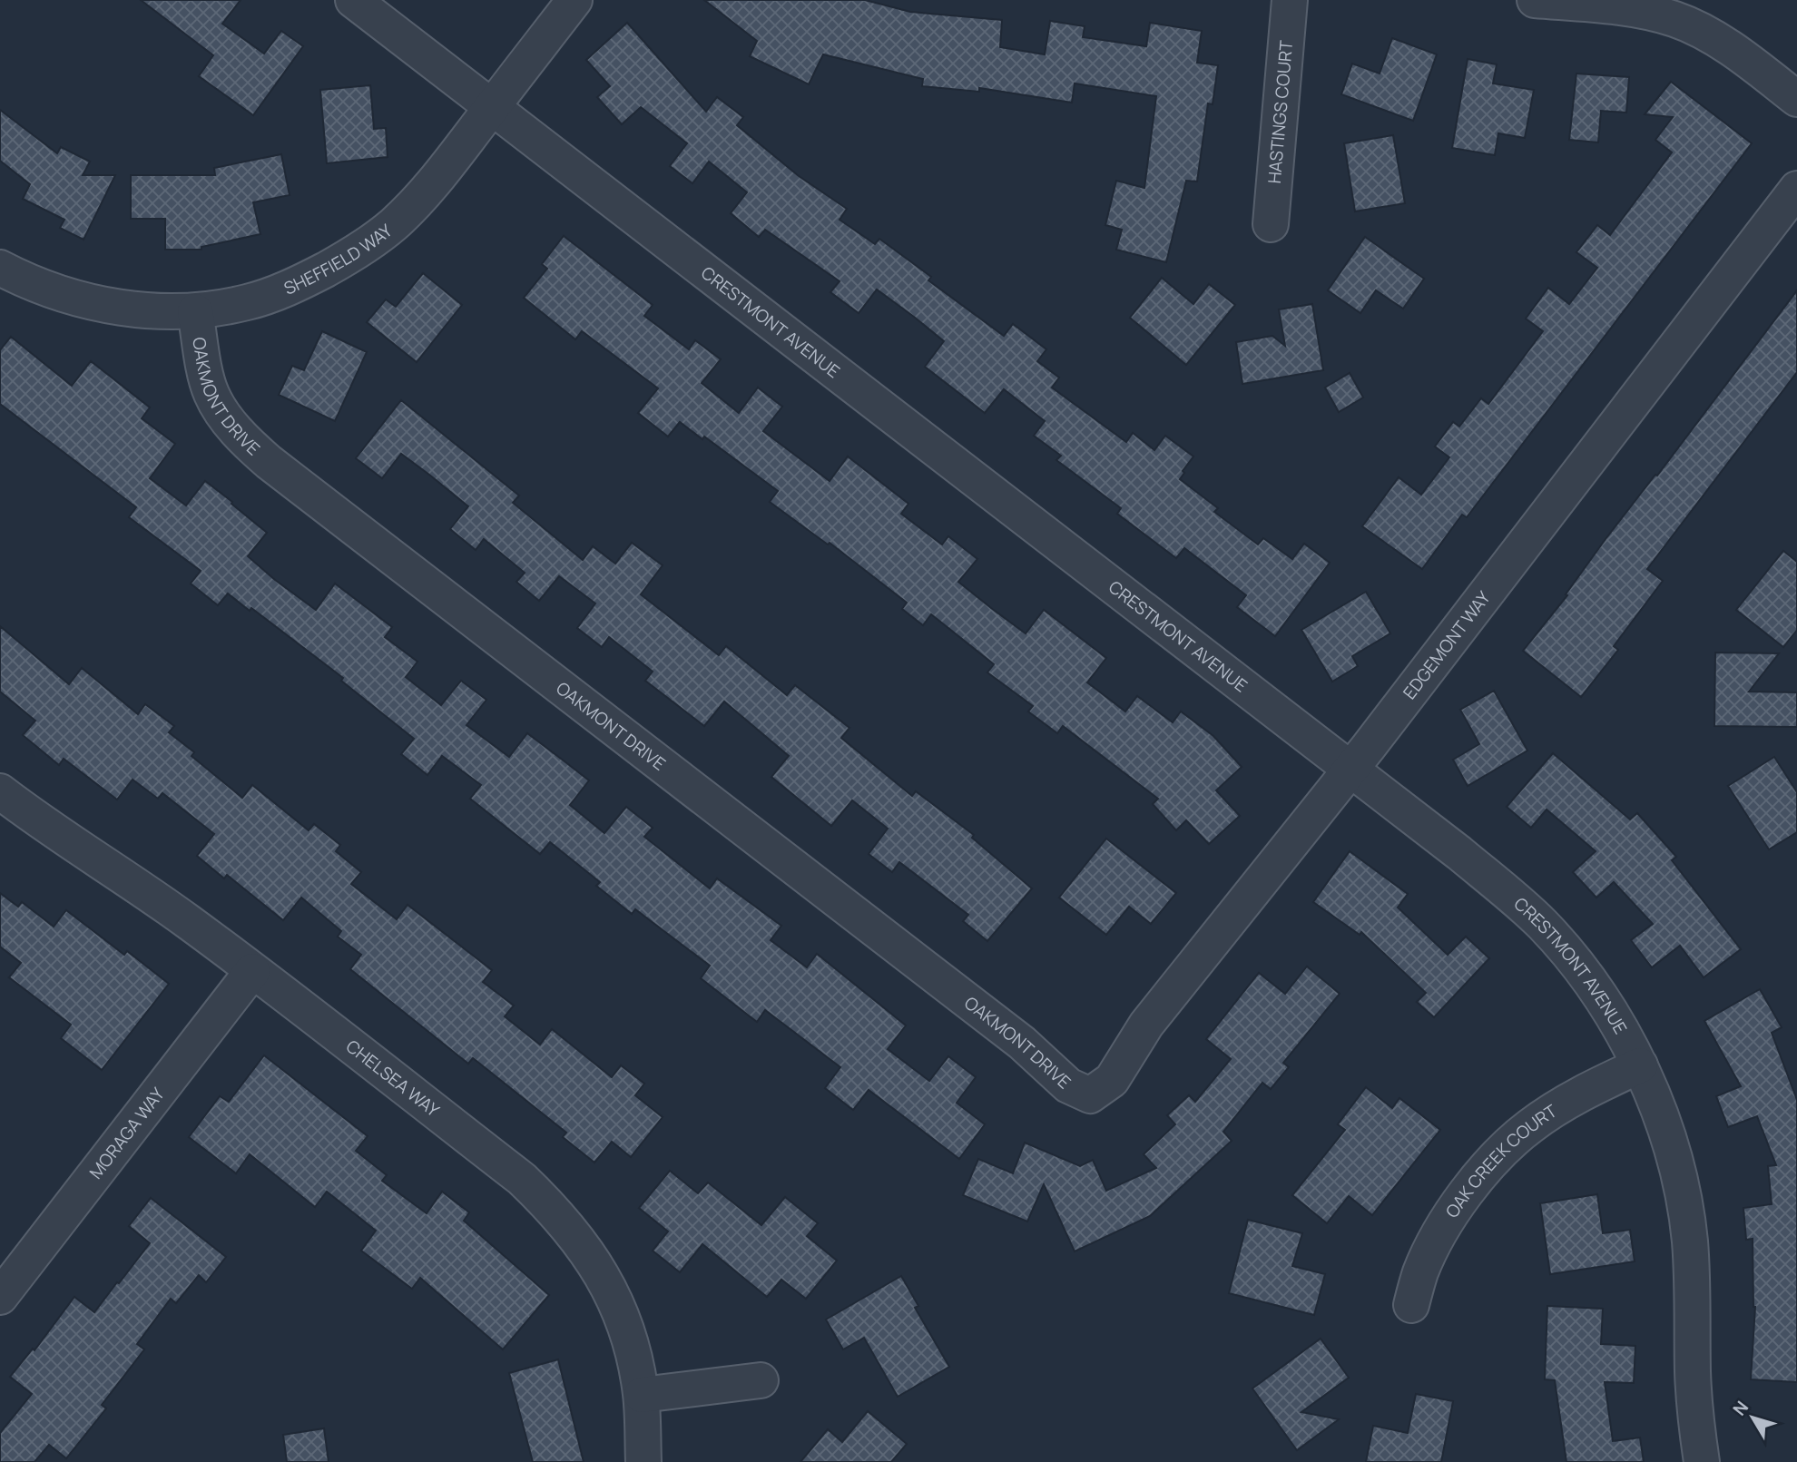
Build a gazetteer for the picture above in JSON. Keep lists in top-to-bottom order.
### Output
{
  "streets": {
    "street": [
      "HASTINGS COURT",
      "SHEFFIELD WAY",
      "CRESTMONT AVENUE",
      "OAKMONT DRIVE",
      "EDGEMONT WAY",
      "CHELSEA WAY",
      "MORAGA WAY",
      "OAK CREEK COURT"
    ]
  },
  "crossings": [
    ["SHEFFIELD WAY", "CRESTMONT AVENUE"],
    ["SHEFFIELD WAY", "OAKMONT DRIVE"],
    ["CRESTMONT AVENUE", "EDGEMONT WAY"],
    ["CRESTMONT AVENUE", "OAK CREEK COURT"],
    ["OAKMONT DRIVE", "EDGEMONT WAY"],
    ["CHELSEA WAY", "MORAGA WAY"]
  ],
  "north": "top left"
}
